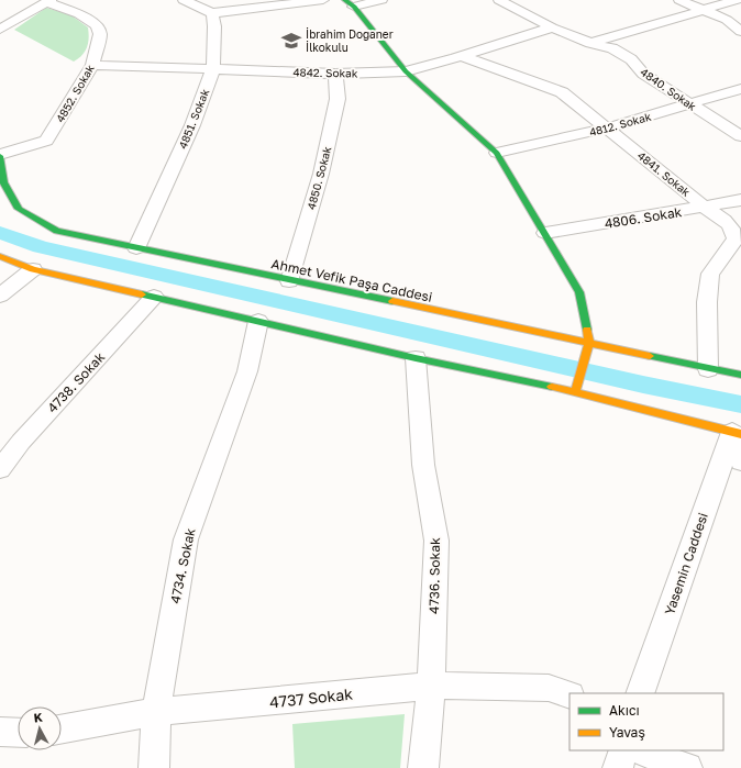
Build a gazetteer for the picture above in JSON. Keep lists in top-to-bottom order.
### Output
{
  "streets": {
    "street": [
      "4842. Sokak",
      "4840. Sokak",
      "4852. Sokak",
      "4851. Sokak",
      "4812. Sokak",
      "4841. Sokak",
      "4850. Sokak",
      "4806. Sokak",
      "Ahmet Vefik Paşa Caddesi",
      "4738. Sokak",
      "Yasemin Caddesi",
      "4734. Sokak",
      "4736. Sokak",
      "4737 Sokak"
    ]
  },
  "crossings": [
    ["4842. Sokak", "4840. Sokak"],
    ["4842. Sokak", "4852. Sokak"],
    ["4842. Sokak", "4851. Sokak"],
    ["4842. Sokak", "4841. Sokak"],
    ["4842. Sokak", "4850. Sokak"],
    ["4840. Sokak", "4812. Sokak"],
    ["4852. Sokak", "Ahmet Vefik Paşa Caddesi"],
    ["4851. Sokak", "Ahmet Vefik Paşa Caddesi"],
    ["4812. Sokak", "4841. Sokak"],
    ["4841. Sokak", "4806. Sokak"],
    ["4841. Sokak", "Ahmet Vefik Paşa Caddesi"],
    ["4850. Sokak", "Ahmet Vefik Paşa Caddesi"],
    ["4734. Sokak", "4737 Sokak"],
    ["4736. Sokak", "4737 Sokak"]
  ],
  "places": {
    "school or university": ["İbrahim Doğaner İlkokulu"]
  },
  "legend": ["Akıcı", "Yavaş"],
  "north": "top"
}
